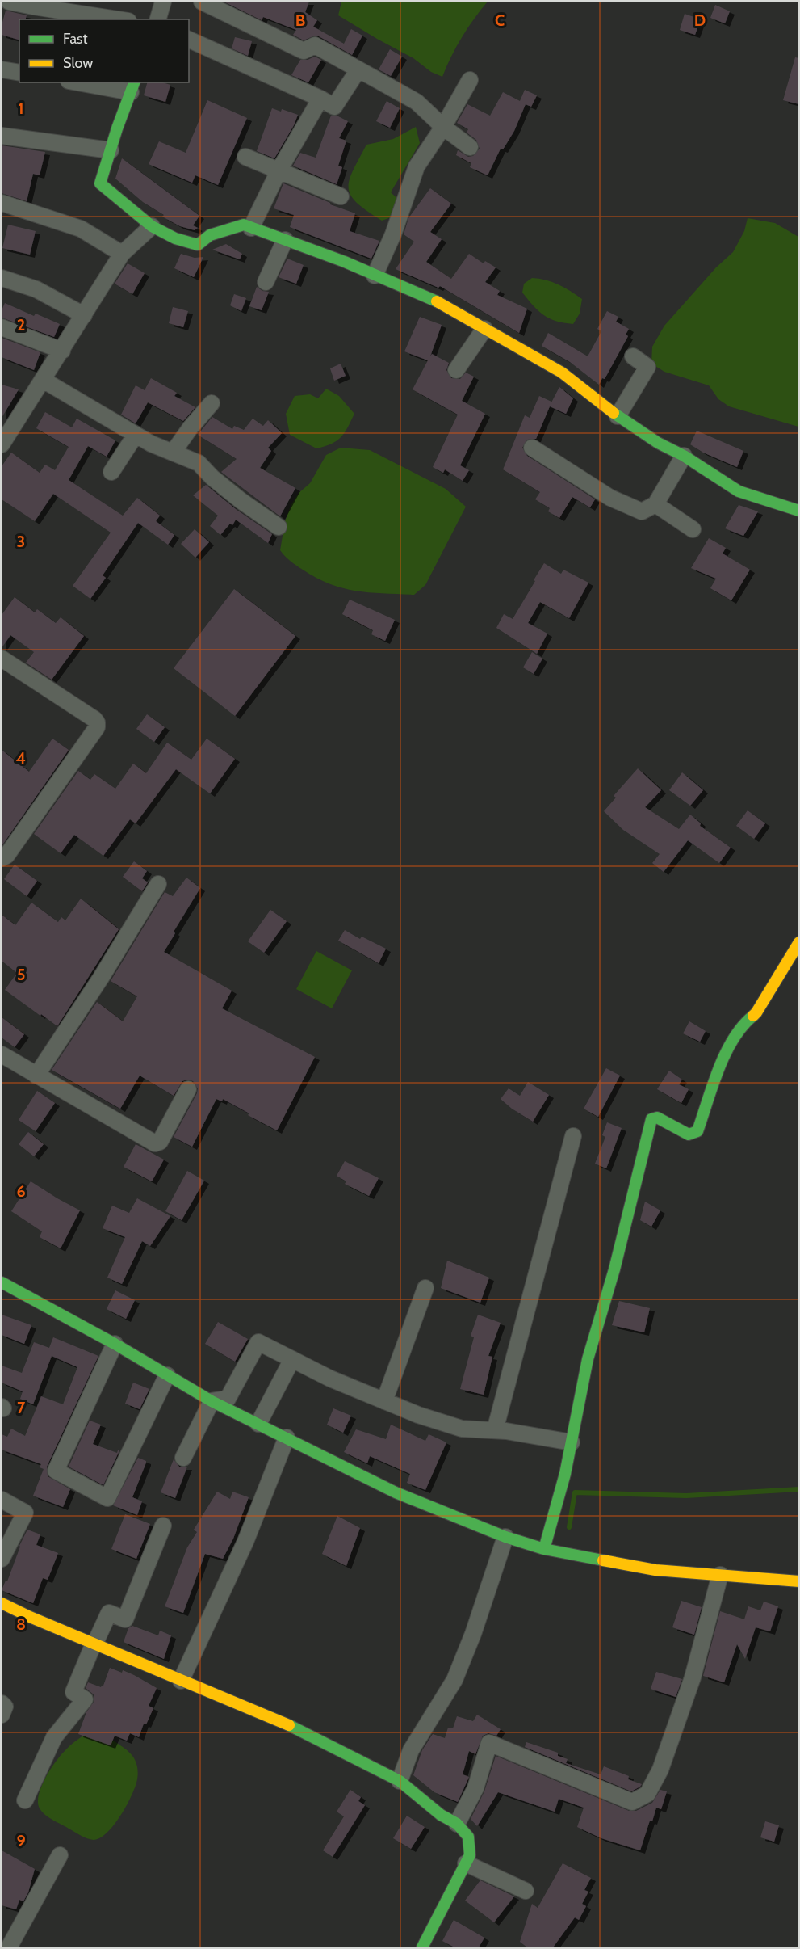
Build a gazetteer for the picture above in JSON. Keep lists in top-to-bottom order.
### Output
{
  "legend": ["Fast", "Slow"],
  "grid": {
    "columns": ["B", "C", "D"],
    "rows": [
      "1",
      "2",
      "3",
      "4",
      "5",
      "6",
      "7",
      "8",
      "9"
    ]
  }
}
